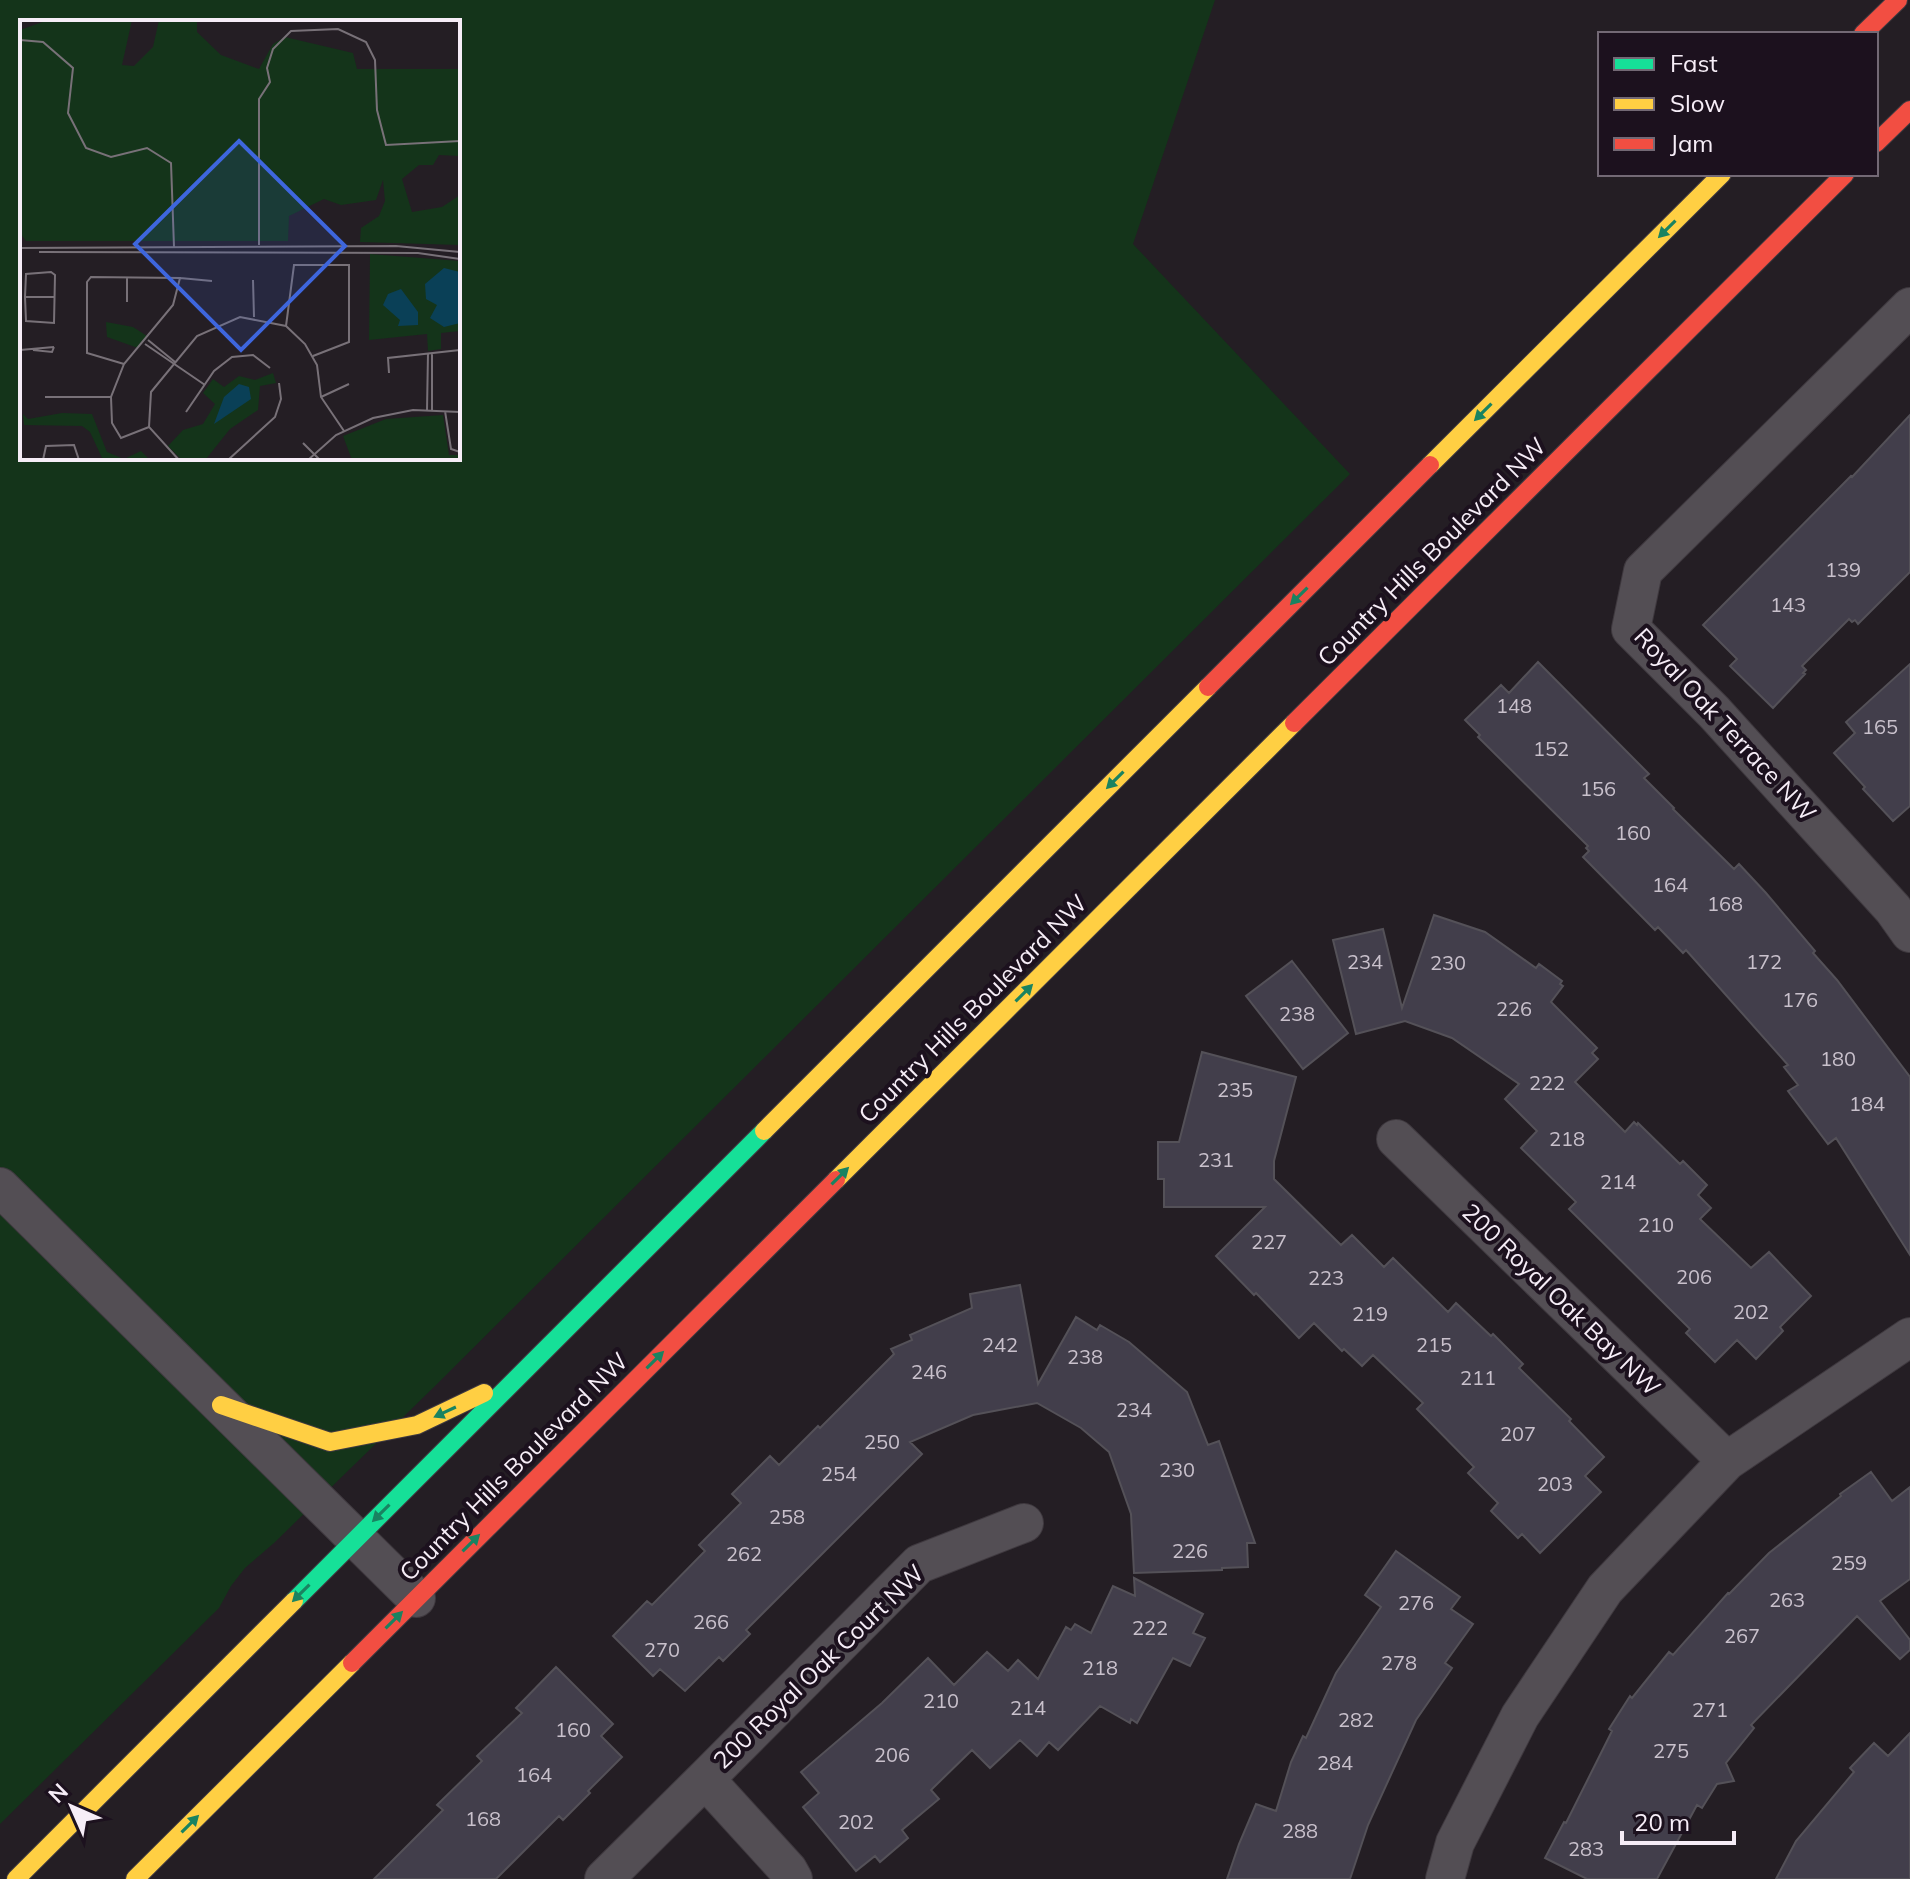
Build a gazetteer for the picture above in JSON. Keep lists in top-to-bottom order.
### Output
{
  "streets": {
    "main road": ["Country Hills Boulevard NW"],
    "street": ["Royal Oak Terrace NW", "200 Royal Oak Bay NW", "200 Royal Oak Court NW"]
  },
  "house_numbers": [
    "139",
    "143",
    "148",
    "165",
    "152",
    "156",
    "160",
    "164",
    "168",
    "234",
    "172",
    "230",
    "176",
    "226",
    "238",
    "180",
    "222",
    "235",
    "184",
    "218",
    "231",
    "214",
    "210",
    "227",
    "206",
    "223",
    "202",
    "219",
    "242",
    "215",
    "238",
    "246",
    "211",
    "234",
    "207",
    "250",
    "230",
    "254",
    "203",
    "258",
    "226",
    "262",
    "259",
    "263",
    "276",
    "266",
    "222",
    "267",
    "270",
    "278",
    "218",
    "210",
    "214",
    "271",
    "282",
    "160",
    "275",
    "206",
    "284",
    "164",
    "168",
    "202",
    "288",
    "283"
  ],
  "legend": ["Fast", "Slow", "Jam"],
  "scale_bar": "20 m",
  "north": "top left"
}
